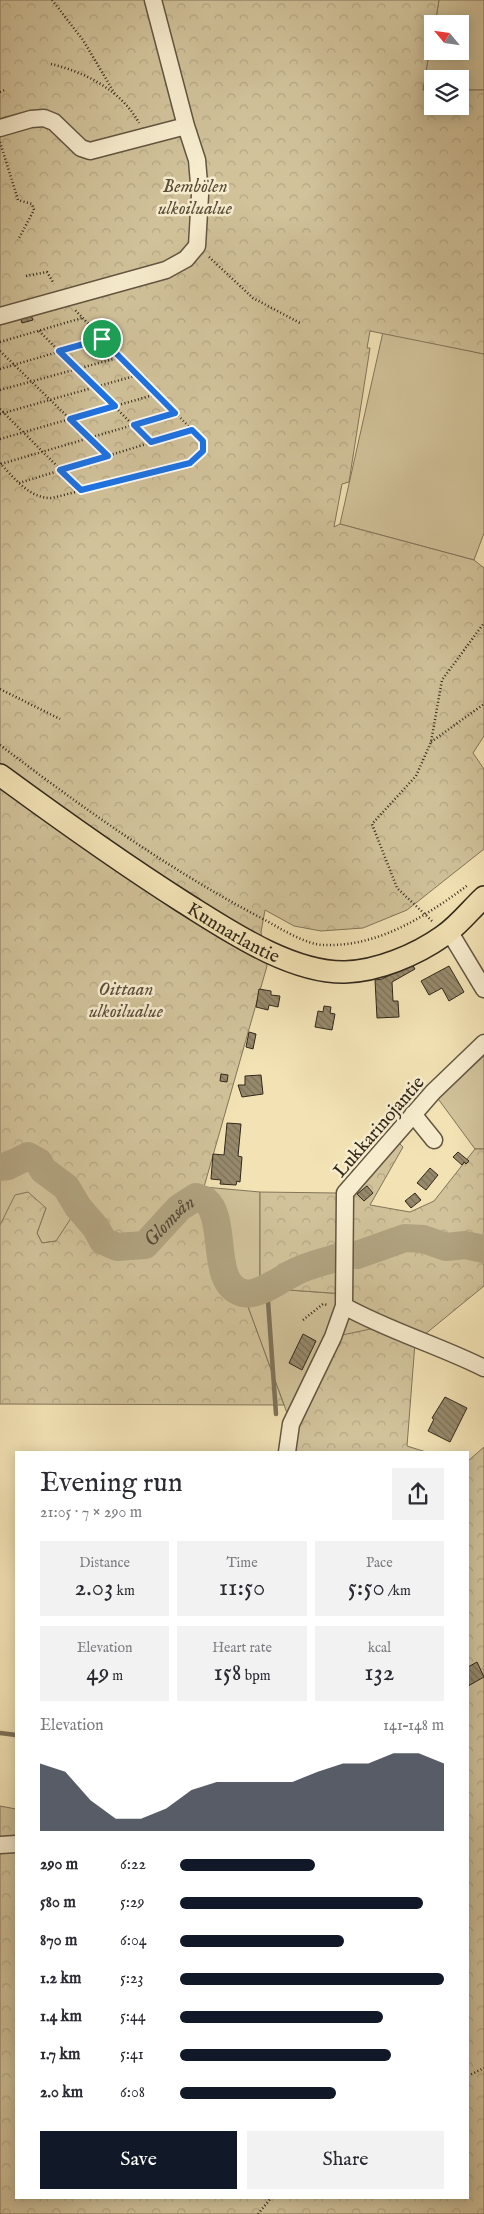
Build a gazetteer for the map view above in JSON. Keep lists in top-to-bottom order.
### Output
{
  "streets": {
    "main road": ["Kunnarlantie"],
    "street": ["Lukkarinojantie"]
  },
  "water": ["Glomsån"],
  "parks": ["Bembölen ulkoilualue", "Oittaan ulkoilualue"],
  "north": "top left",
  "page": {
    "heading": ["Evening run", "21:05 · 7 × 290 m"],
    "stats": [
      ["Distance", "2.03 km"],
      ["Time", "11:50"],
      ["Pace", "5:50 /km"],
      ["Elevation", "49 m"],
      ["Heart rate", "158 bpm"],
      ["kcal", "132"]
    ],
    "chart": ["Elevation", "141–148 m"],
    "list": [
      {
        "name": "290 m",
        "note": "6:22"
      },
      {
        "name": "580 m",
        "note": "5:29"
      },
      {
        "name": "870 m",
        "note": "6:04"
      },
      {
        "name": "1.2 km",
        "note": "5:23"
      },
      {
        "name": "1.4 km",
        "note": "5:44"
      },
      {
        "name": "1.7 km",
        "note": "5:41"
      },
      {
        "name": "2.0 km",
        "note": "6:08"
      }
    ],
    "buttons": ["Save", "Share"]
  }
}
